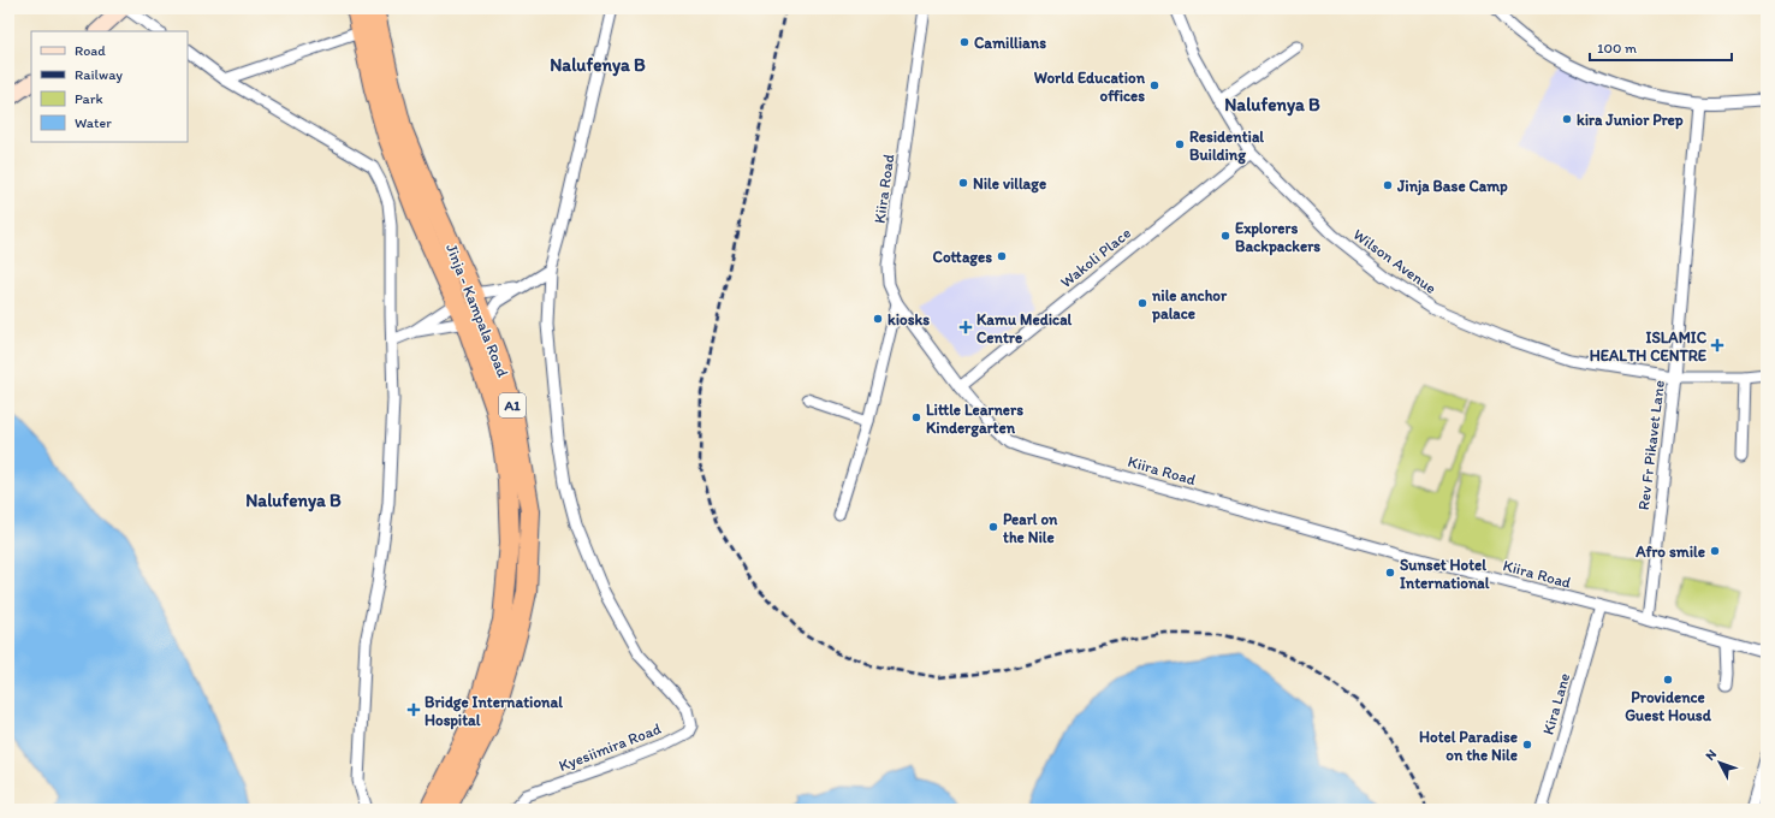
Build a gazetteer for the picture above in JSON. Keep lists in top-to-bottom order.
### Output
{
  "streets": {
    "highway": ["Jinja - Kampala Road", "A1"],
    "street": [
      "Kiira Road",
      "Wakoli Place",
      "Wilson Avenue",
      "Rev Fr Pikavet Lane",
      "Kira Lane",
      "Kyesiimira Road"
    ]
  },
  "crossings": [
    ["Kiira Road", "Wakoli Place"],
    ["Kiira Road", "Rev Fr Pikavet Lane"],
    ["Kiira Road", "Kira Lane"],
    ["Wakoli Place", "Wilson Avenue"],
    ["Wilson Avenue", "Rev Fr Pikavet Lane"]
  ],
  "districts": ["Nalufenya B", "Nalufenya B", "Nalufenya B"],
  "places": {
    "other": [
      "Camillians",
      "World Education offices",
      "kira Junior Prep",
      "Residential Building",
      "Nile village",
      "Jinja Base Camp",
      "Explorers Backpackers",
      "Cottages",
      "nile anchor palace",
      "kiosks",
      "Little Learners Kindergarten",
      "Pearl on the Nile",
      "Afro smile",
      "Sunset Hotel International",
      "Providence Guest Housd",
      "Hotel Paradise on the Nile"
    ],
    "health": ["Kamu Medical Centre", "ISLAMIC HEALTH CENTRE", "Bridge International Hospital"]
  },
  "legend": [
    "Road",
    "Railway",
    "Park",
    "Water"
  ],
  "scale_bar": "100 m",
  "north": "top left"
}
